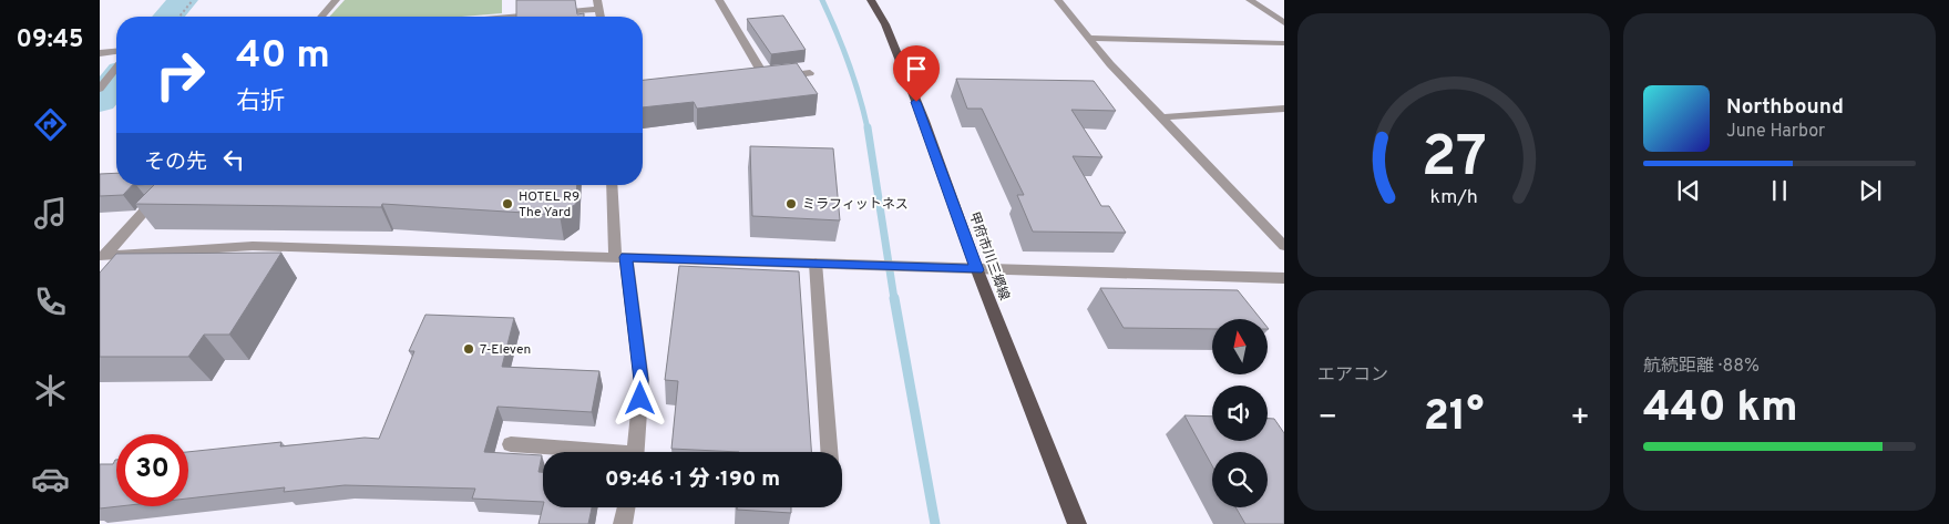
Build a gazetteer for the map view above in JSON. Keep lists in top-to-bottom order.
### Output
{
  "streets": {
    "main road": ["甲府市川三郷線"]
  },
  "places": ["HOTEL R9 The Yard", "ミラフィットネス", "7-Eleven"],
  "north": "top",
  "page": {
    "tabs": "09:45",
    "turn": ["40 m", "右折"],
    "song": ["Northbound", "June Harbor"],
    "then": "その先",
    "tile": [
      "エアコン",
      ["航続距離 · 88%", "440 km"]
    ],
    "heat": ["−", "21°", "+"],
    "limit": "30",
    "trip": "09:46 · 1 分 · 190 m",
    "gauge": ["27", "km/h"]
  }
}
